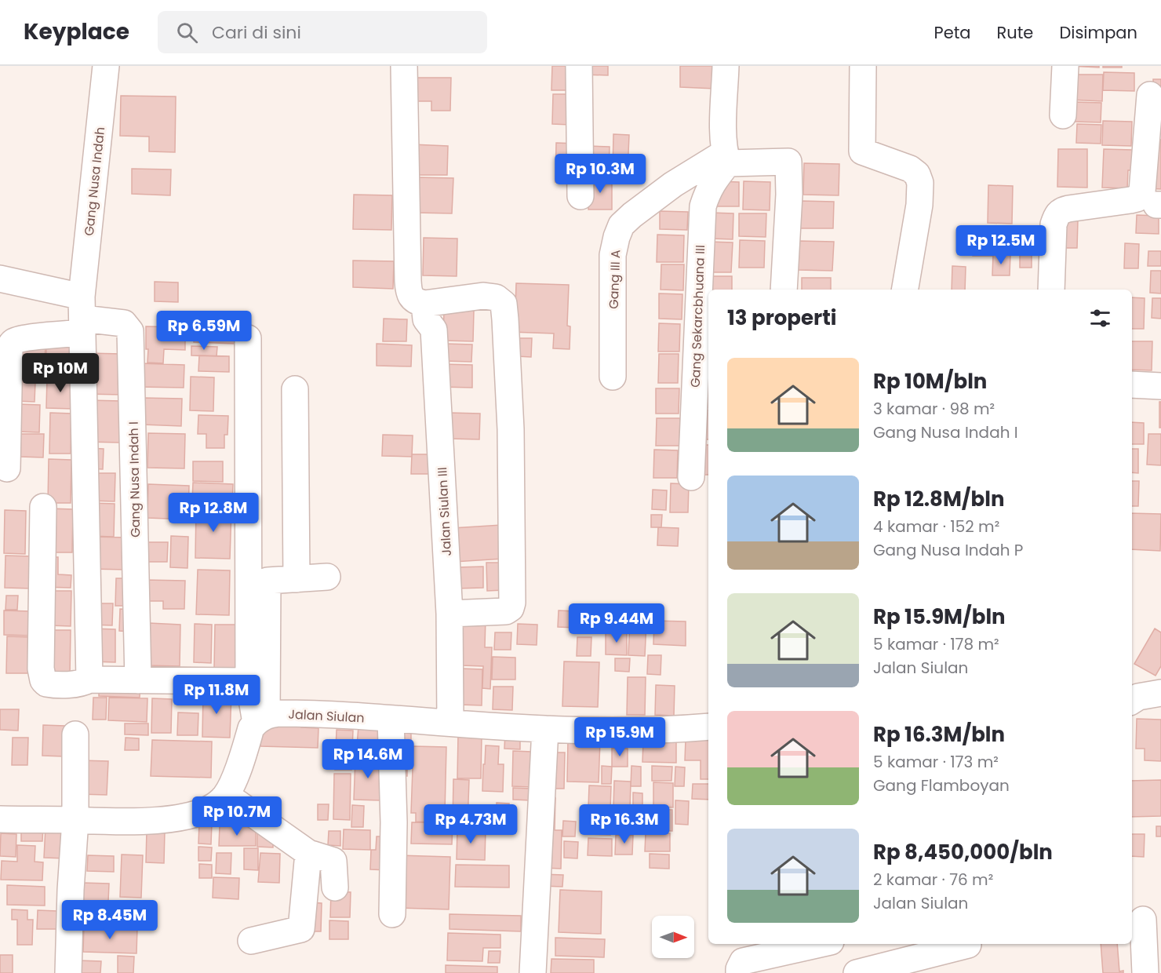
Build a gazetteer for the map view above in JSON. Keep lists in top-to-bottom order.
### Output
{
  "streets": {
    "street": [
      "Gang Nusa Indah",
      "Gang III A",
      "Gang Sekarcbhuana III",
      "Gang Nusa Indah I",
      "Jalan Siulan III",
      "Jalan Siulan"
    ]
  },
  "crossings": [
    ["Gang Nusa Indah", "Gang Nusa Indah I"],
    ["Gang III A", "Gang Sekarcbhuana III"],
    ["Jalan Siulan III", "Jalan Siulan"]
  ],
  "north": "right",
  "page": {
    "header": "Keyplace",
    "search": "Cari di sini",
    "nav": ["Peta", "Rute", "Disimpan"],
    "price": [
      "Rp 10.3M",
      "Rp 12.5M",
      "Rp 6.59M",
      "Rp 10M",
      "Rp 12.8M",
      "Rp 9.44M",
      "Rp 11.8M",
      "Rp 15.9M",
      "Rp 14.6M",
      "Rp 10.7M",
      "Rp 4.73M",
      "Rp 16.3M",
      "Rp 8.45M"
    ],
    "heading": "13 properti",
    "list": [
      {
        "name": "Rp 10M/bln",
        "note": "3 kamar · 98 m² · Gang Nusa Indah I"
      },
      {
        "name": "Rp 12.8M/bln",
        "note": "4 kamar · 152 m² · Gang Nusa Indah P"
      },
      {
        "name": "Rp 15.9M/bln",
        "note": "5 kamar · 178 m² · Jalan Siulan"
      },
      {
        "name": "Rp 16.3M/bln",
        "note": "5 kamar · 173 m² · Gang Flamboyan"
      },
      {
        "name": "Rp 8,450,000/bln",
        "note": "2 kamar · 76 m² · Jalan Siulan"
      }
    ]
  }
}
